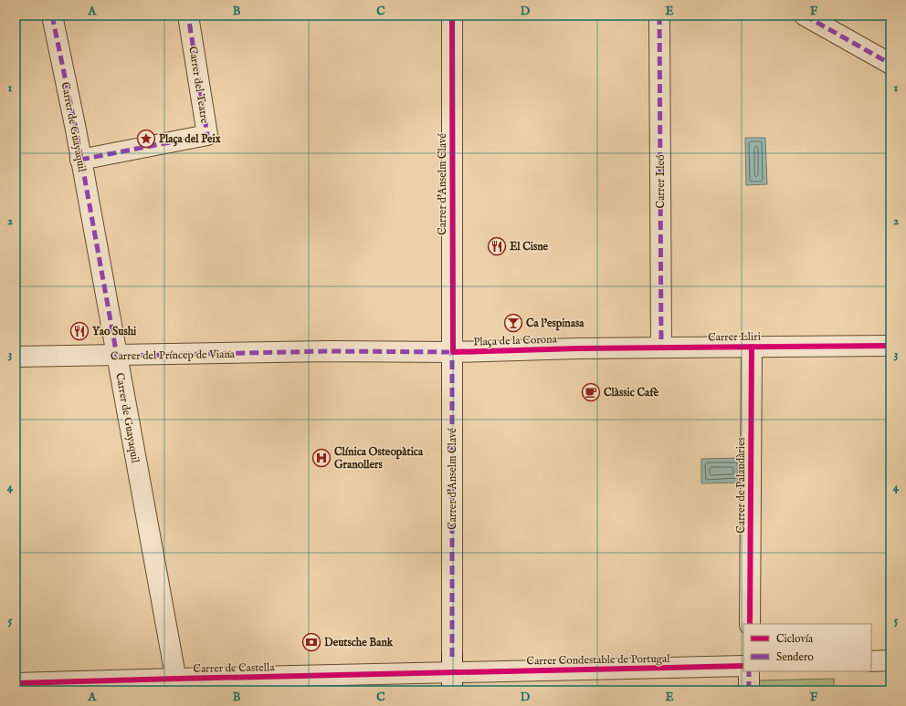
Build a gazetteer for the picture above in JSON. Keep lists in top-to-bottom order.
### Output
{
  "streets": {
    "street": [
      "Carrer del Teatre",
      "Carrer de Guayaquil",
      "Carrer Lleó",
      "Carrer d'Anselm Clavé",
      "Carrer Lliri",
      "Plaça de la Corona",
      "Carrer del Príncep de Viana",
      "Carrer de Palaudàries",
      "Carrer Condestable de Portugal",
      "Carrer de Castella"
    ]
  },
  "crossings": [
    ["Carrer del Teatre", "Carrer de Guayaquil"],
    ["Carrer de Guayaquil", "Carrer del Príncep de Viana"],
    ["Carrer de Guayaquil", "Carrer de Castella"],
    ["Carrer Lleó", "Carrer Lliri"],
    ["Carrer d'Anselm Clavé", "Plaça de la Corona"],
    ["Carrer d'Anselm Clavé", "Carrer Condestable de Portugal"],
    ["Carrer d'Anselm Clavé", "Carrer de Castella"],
    ["Carrer Lliri", "Plaça de la Corona"],
    ["Carrer Lliri", "Carrer de Palaudàries"],
    ["Plaça de la Corona", "Carrer del Príncep de Viana"],
    ["Carrer Condestable de Portugal", "Carrer de Castella"]
  ],
  "places": {
    "place": ["Plaça del Peix"],
    "restaurant": ["El Cisne", "Yao Sushi"],
    "bar": ["Ca l’espinasa"],
    "cafe": ["Clàssic Cafè"],
    "hospital": ["Clínica Osteopàtica Granollers"],
    "bank": ["Deutsche Bank"]
  },
  "legend": ["Ciclovía", "Sendero"],
  "grid": {
    "columns": [
      "A",
      "B",
      "C",
      "D",
      "E",
      "F"
    ],
    "rows": [
      "1",
      "2",
      "3",
      "4",
      "5"
    ]
  }
}
